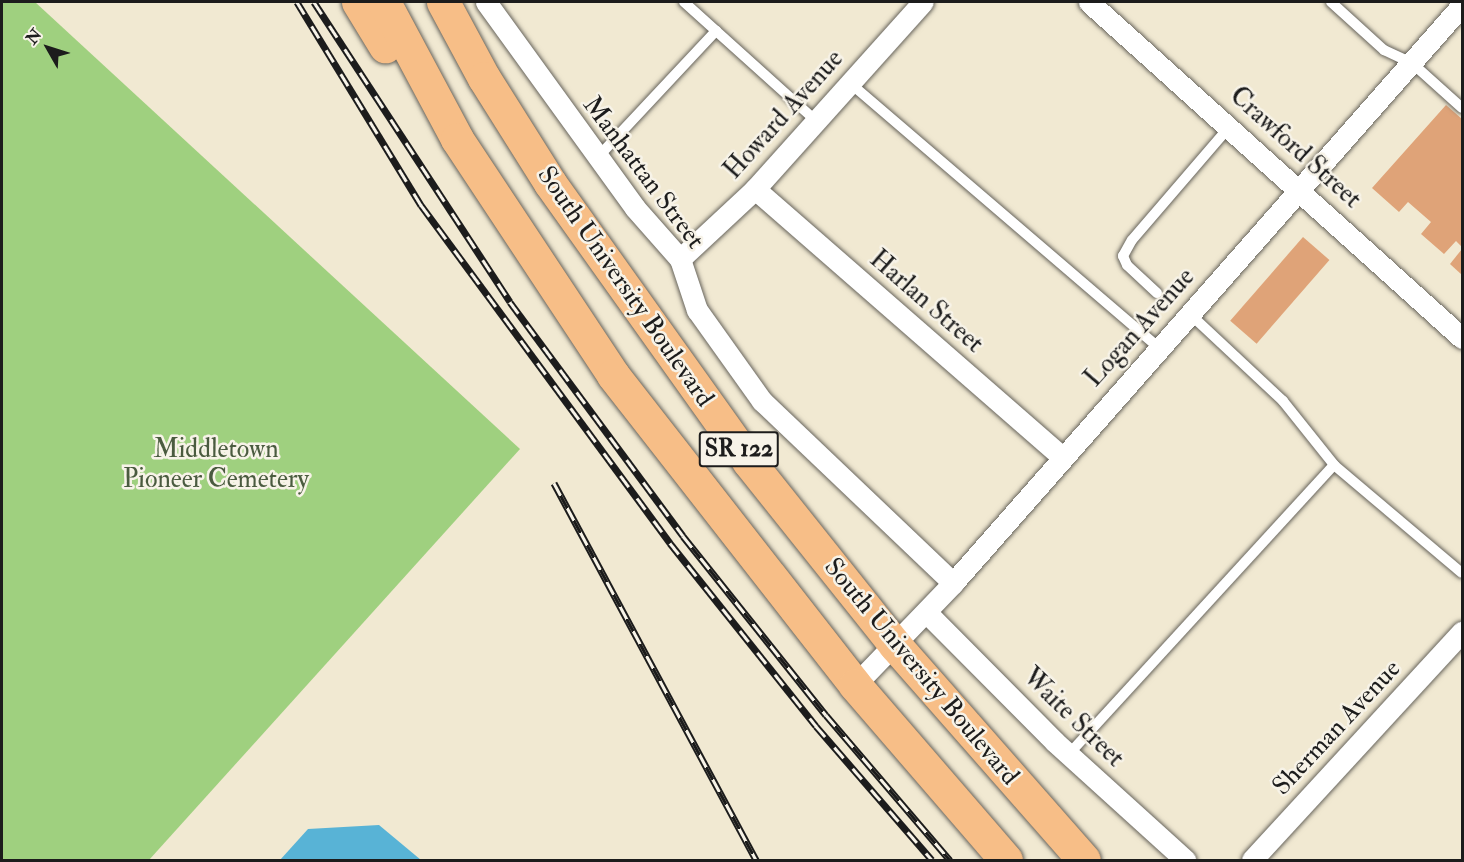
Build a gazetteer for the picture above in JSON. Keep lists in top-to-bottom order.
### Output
{
  "streets": {
    "main road": ["South University Boulevard", "SR 122"],
    "street": [
      "Howard Avenue",
      "Crawford Street",
      "Manhattan Street",
      "Harlan Street",
      "Logan Avenue",
      "Waite Street",
      "Sherman Avenue"
    ]
  },
  "crossings": [
    ["Howard Avenue", "Manhattan Street"],
    ["Howard Avenue", "Harlan Street"],
    ["Crawford Street", "Logan Avenue"],
    ["Manhattan Street", "Logan Avenue"],
    ["South University Boulevard", "Logan Avenue"],
    ["Harlan Street", "Logan Avenue"],
    ["Logan Avenue", "SR 122"],
    ["Logan Avenue", "Waite Street"]
  ],
  "parks": ["Middletown Pioneer Cemetery"],
  "north": "top left"
}
